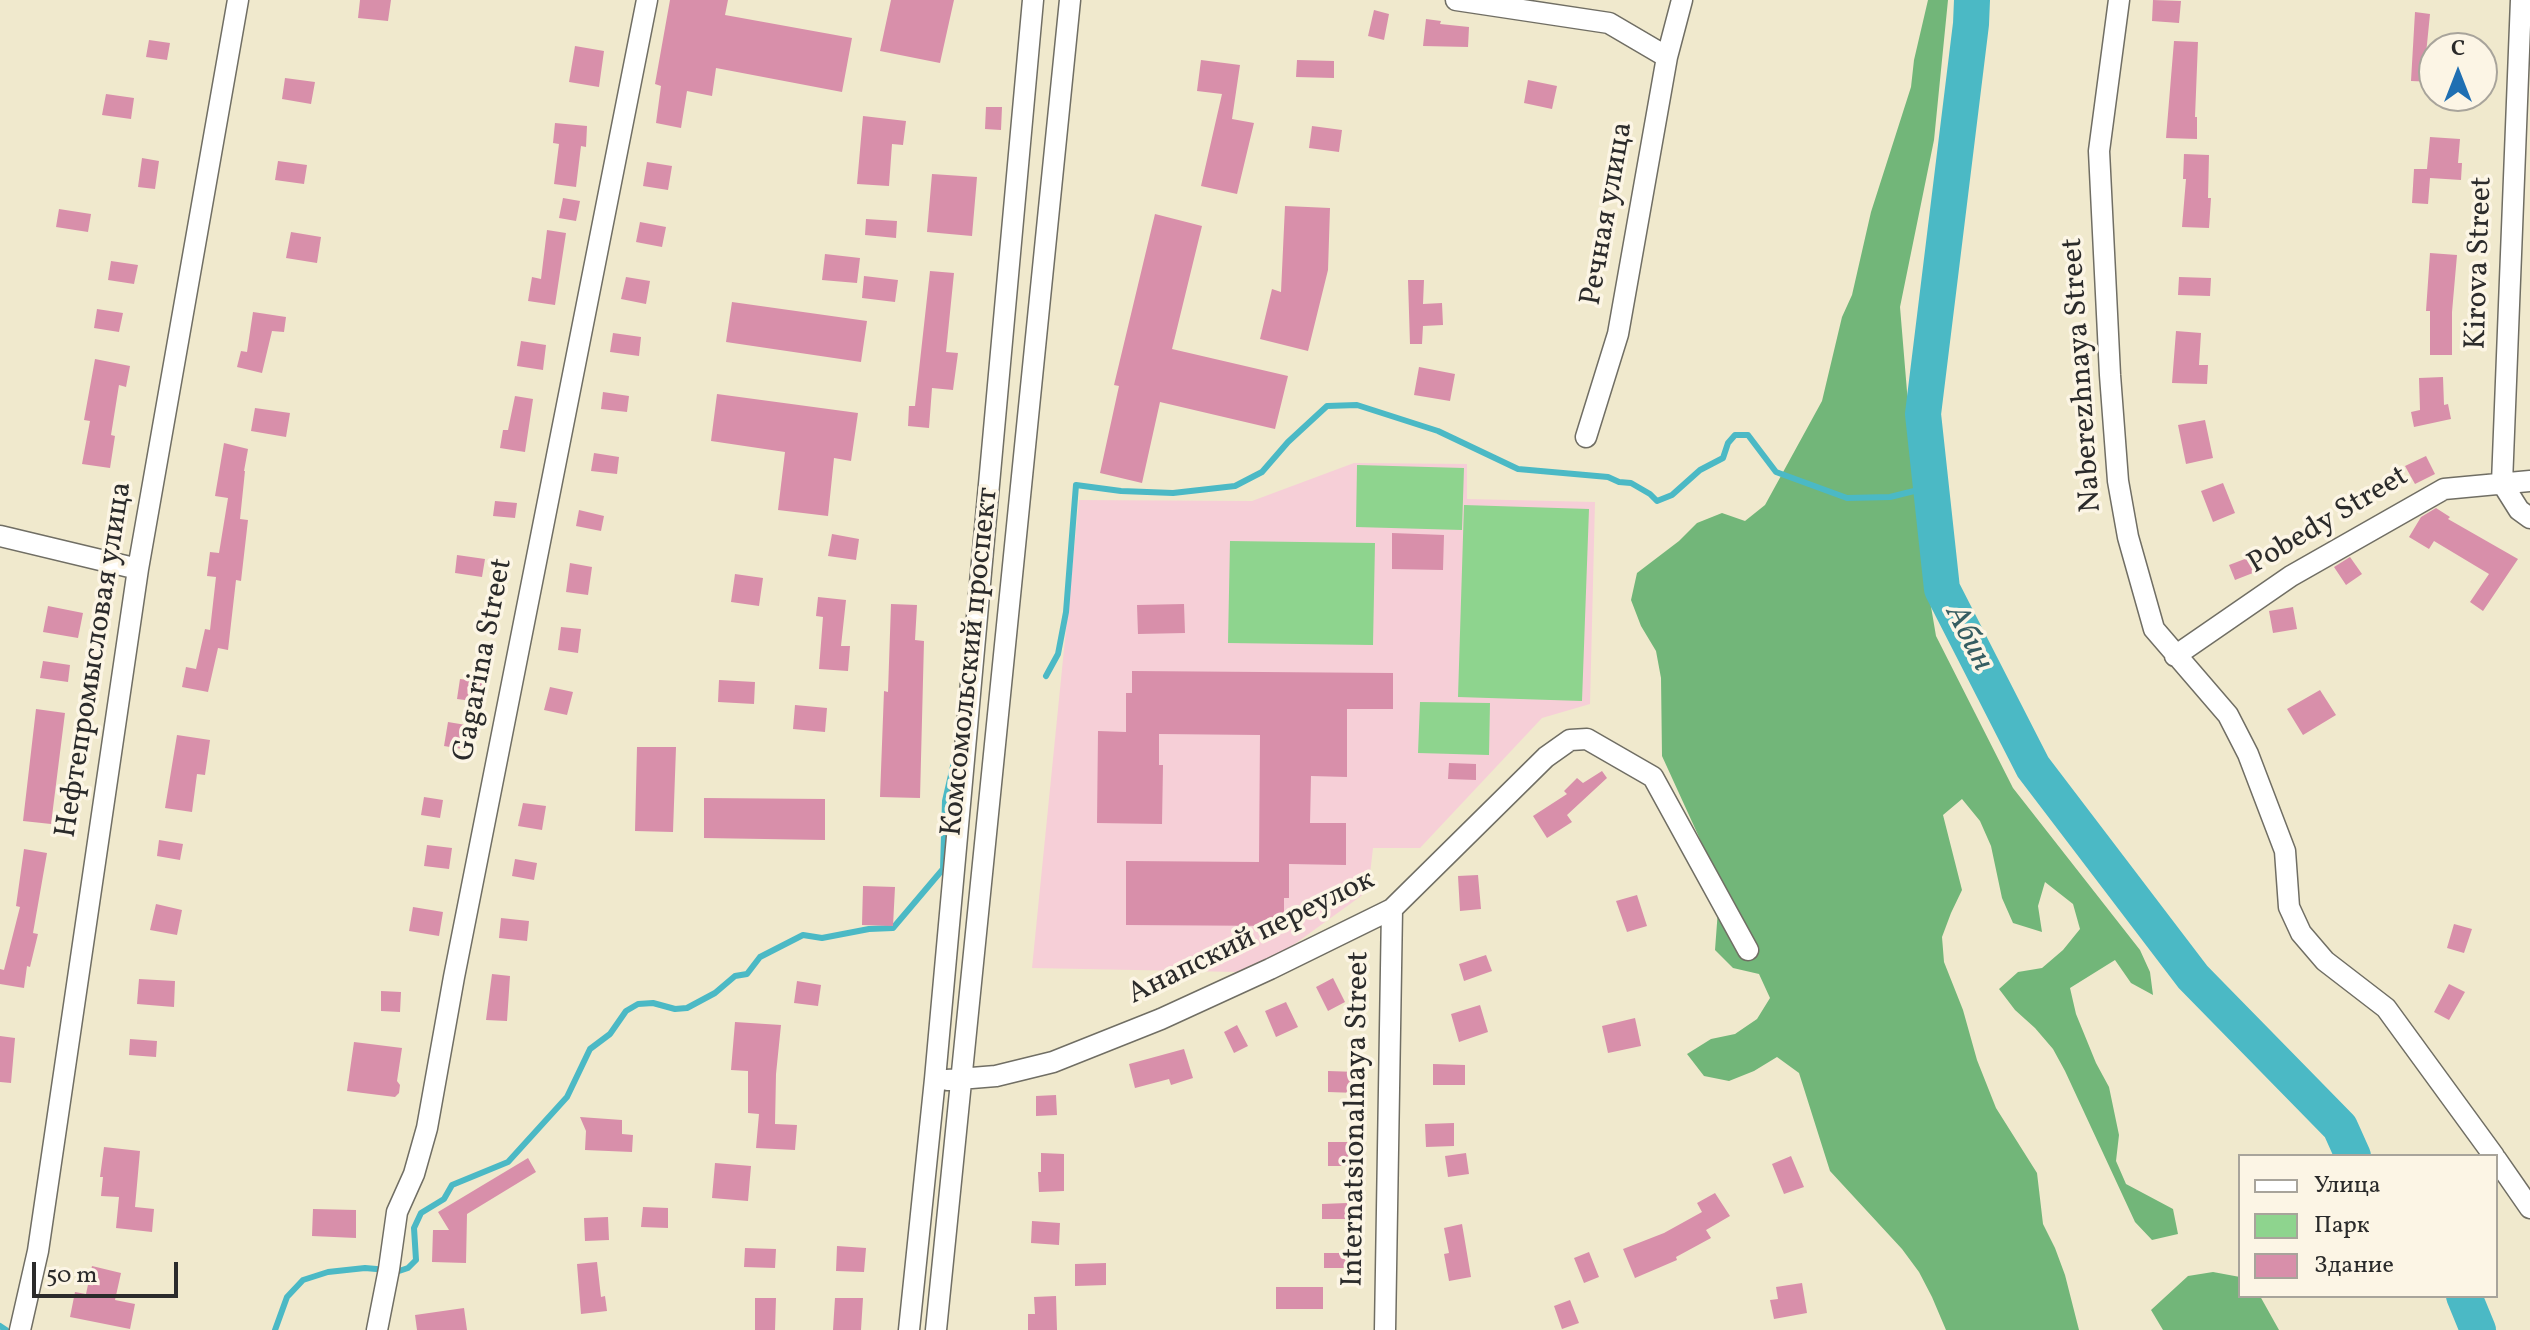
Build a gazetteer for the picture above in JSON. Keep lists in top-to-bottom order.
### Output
{
  "streets": {
    "street": [
      "Речная улица",
      "Kirova Street",
      "Naberezhnaya Street",
      "Pobedy Street",
      "Нефтепромысловая улица",
      "Gagarina Street",
      "Комсомольский проспект",
      "Анапский переулок",
      "Internatsionalnaya Street"
    ]
  },
  "crossings": [
    ["Kirova Street", "Pobedy Street"],
    ["Naberezhnaya Street", "Pobedy Street"],
    ["Комсомольский проспект", "Анапский переулок"],
    ["Анапский переулок", "Internatsionalnaya Street"]
  ],
  "water": ["Абин"],
  "legend": ["Улица", "Парк", "Здание"],
  "scale_bar": "50 m",
  "north": "top"
}
